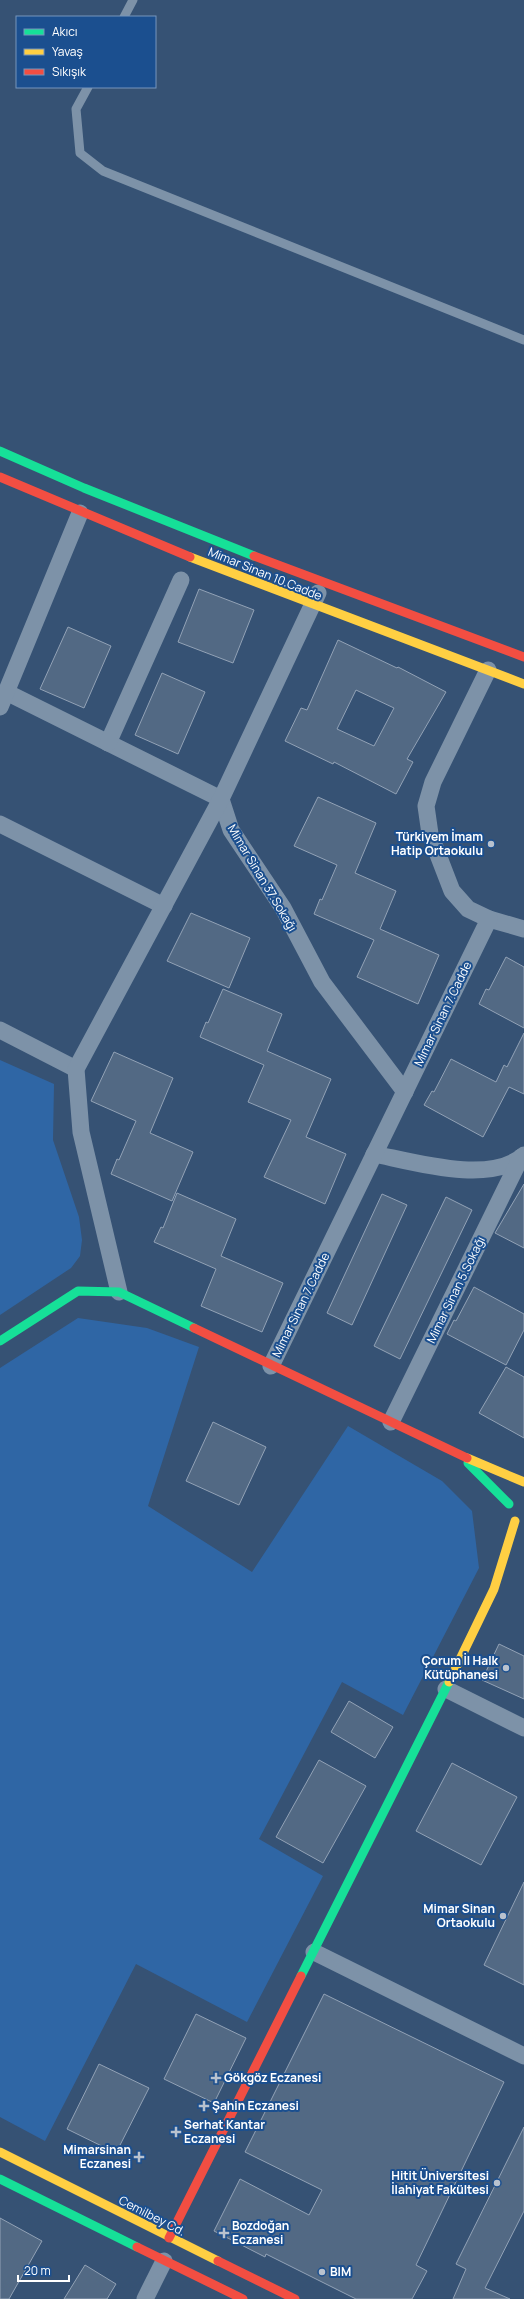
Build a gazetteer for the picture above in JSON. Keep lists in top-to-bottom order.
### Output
{
  "streets": {
    "street": [
      "Mimar Sinan 10.Cadde",
      "Mimar Sinan 37.Sokağı",
      "Mimar Sinan 7.Cadde",
      "Mimar Sinan 5.Sokağı",
      "Cemilbey Cd."
    ]
  },
  "crossings": [
    ["Mimar Sinan 37.Sokağı", "Mimar Sinan 7.Cadde"]
  ],
  "places": {
    "other": [
      "Türkiyem İmam Hatip Ortaokulu",
      "Çorum İl Halk Kütüphanesi",
      "Mimar Sinan Ortaokulu",
      "Hitit Üniversitesi İlahiyat Fakültesi",
      "BIM"
    ],
    "health": [
      "Gökgöz Eczanesi",
      "Şahin Eczanesi",
      "Serhat Kantar Eczanesi",
      "Mimarsinan Eczanesi",
      "Bozdoğan Eczanesi"
    ]
  },
  "legend": ["Akıcı", "Yavaş", "Sıkışık"],
  "scale_bar": "20 m"
}
